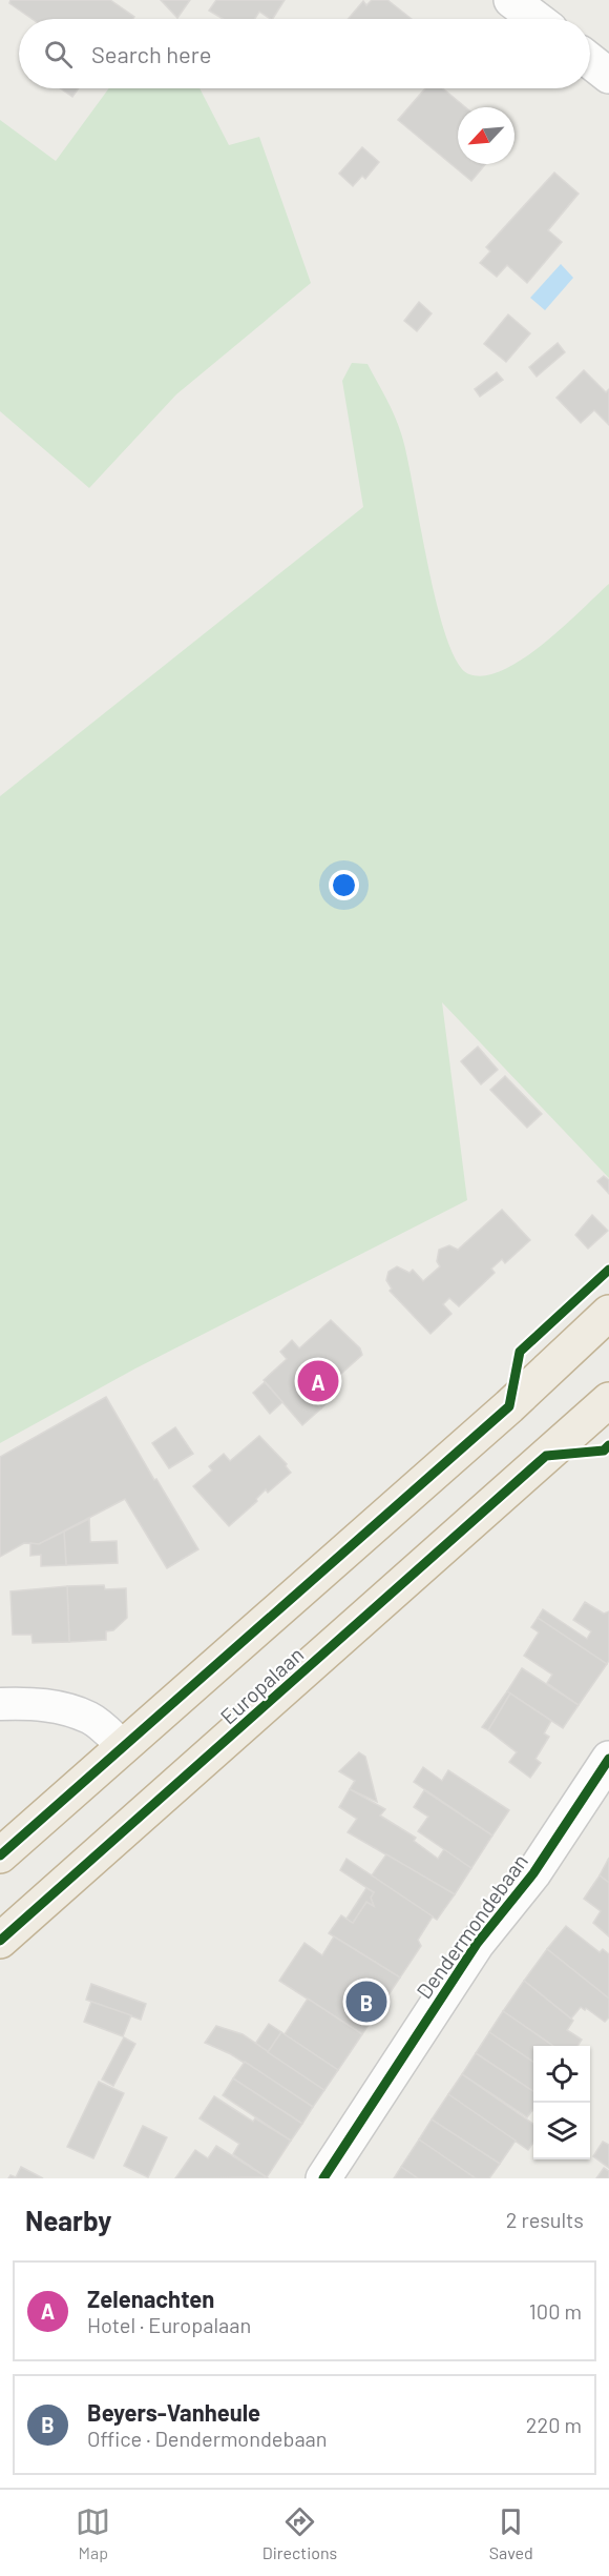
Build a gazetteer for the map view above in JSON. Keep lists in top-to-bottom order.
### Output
{
  "streets": {
    "highway": ["Europalaan"],
    "street": ["Dendermondebaan"]
  },
  "north": "bottom left",
  "page": {
    "search": "Search here",
    "pins": ["A", "B"],
    "heading": ["Nearby", "2 results"],
    "list": [
      {
        "mark": "A",
        "name": "Zelenachten",
        "note": "Hotel · Europalaan",
        "value": "100 m"
      },
      {
        "mark": "B",
        "name": "Beyers-Vanheule",
        "note": "Office · Dendermondebaan",
        "value": "220 m"
      }
    ],
    "nav": ["Map", "Directions", "Saved"]
  }
}
